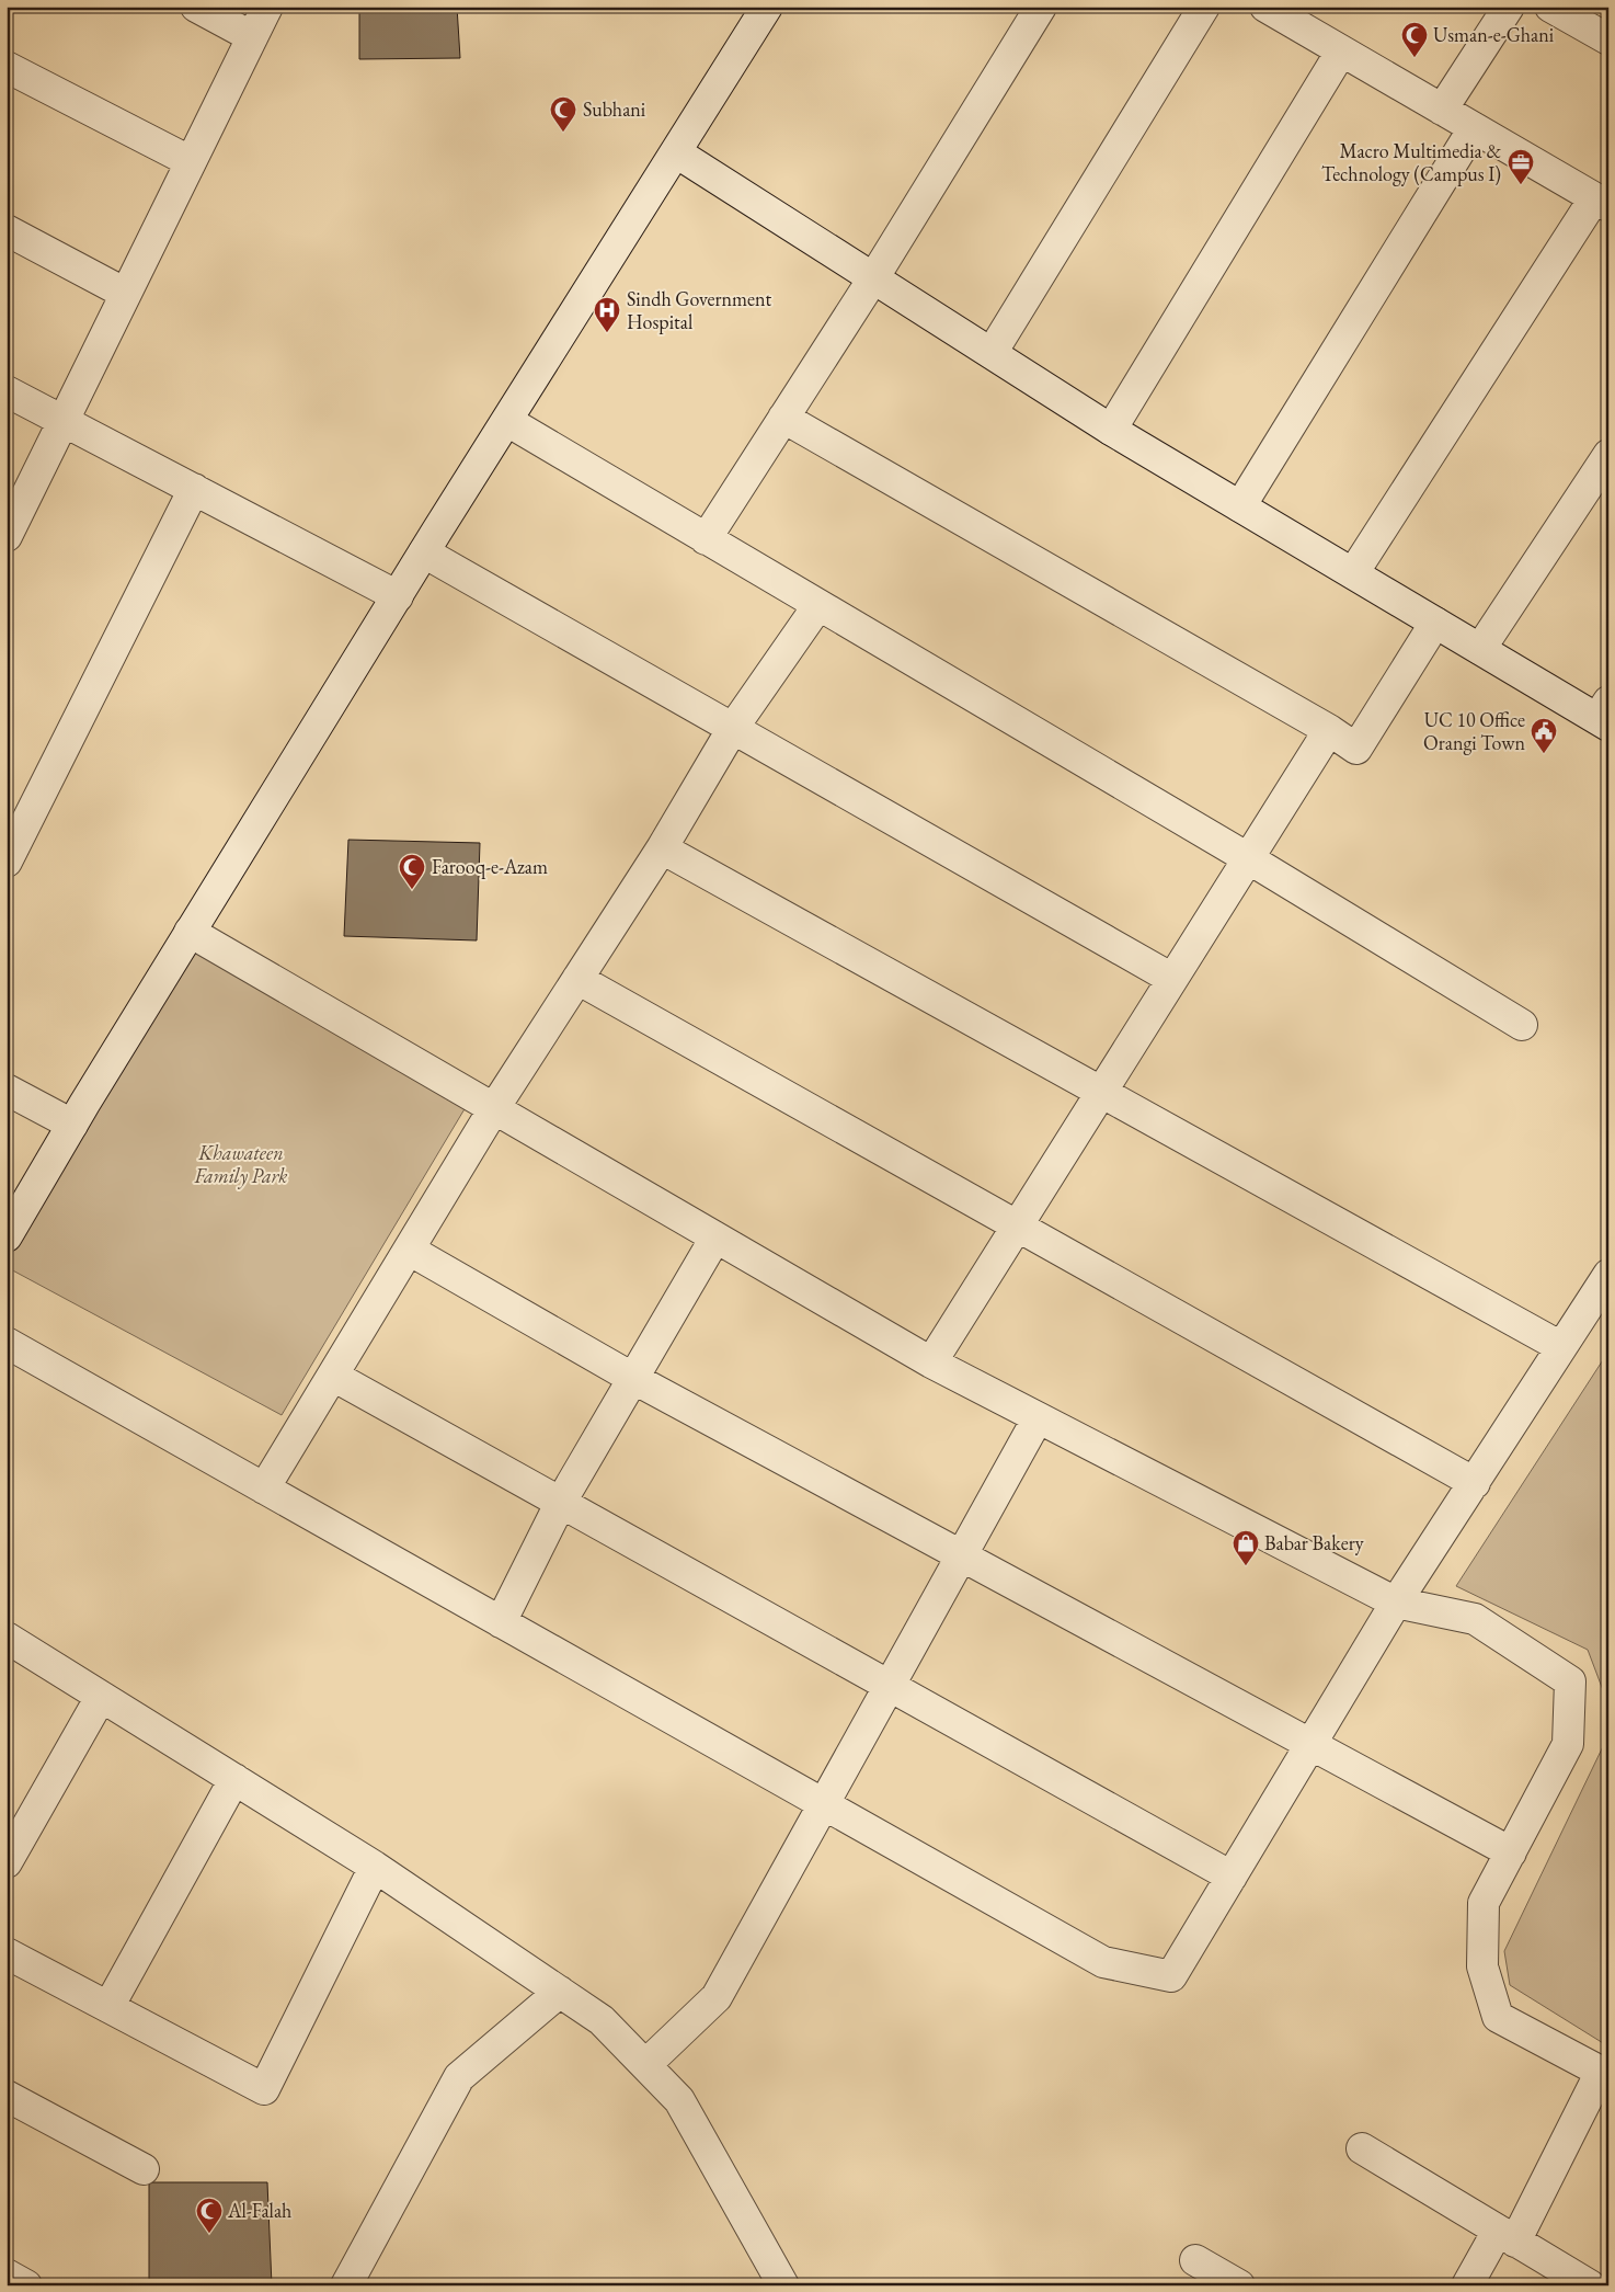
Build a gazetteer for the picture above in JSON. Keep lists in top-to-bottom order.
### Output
{
  "parks": ["Khawateen Family Park"],
  "places": {
    "mosque": [
      "Usman-e-Ghani",
      "Subhani",
      "Farooq-e-Azam",
      "Al-Falah"
    ],
    "office": ["Macro Multimedia & Technology (Campus I)"],
    "hospital": ["Sindh Government Hospital"],
    "public building": ["UC 10 Office Orangi Town"],
    "shop": ["Babar Bakery"]
  }
}
